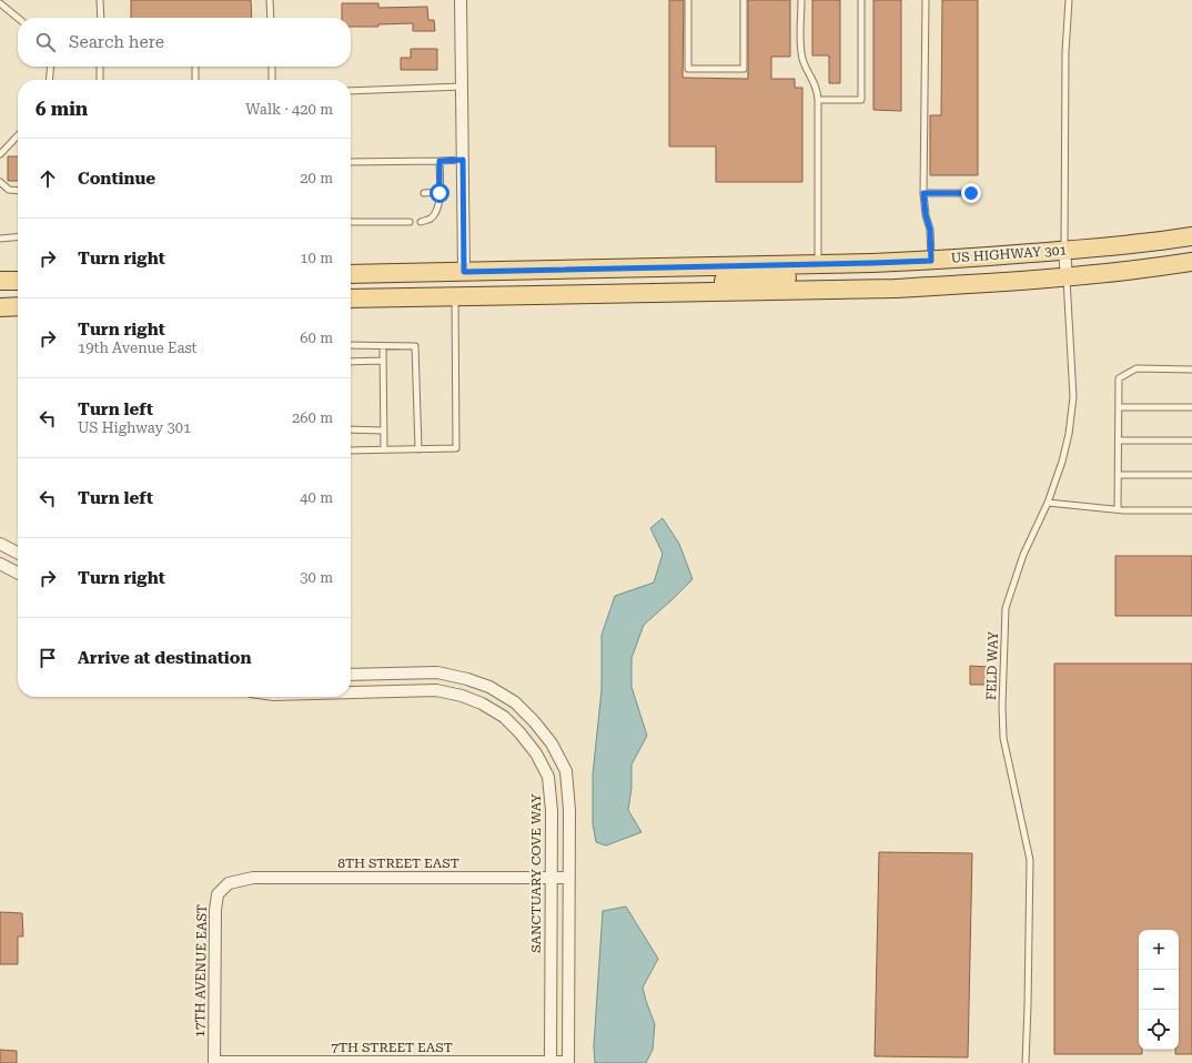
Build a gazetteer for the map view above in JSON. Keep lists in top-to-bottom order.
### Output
{
  "streets": {
    "main road": ["US HIGHWAY 301"],
    "street": [
      "8TH STREET EAST",
      "SANCTUARY COVE WAY",
      "17TH AVENUE EAST",
      "7TH STREET EAST"
    ],
    "lane": ["FELD WAY"]
  },
  "crossings": [
    ["US HIGHWAY 301", "FELD WAY"],
    ["8TH STREET EAST", "SANCTUARY COVE WAY"],
    ["8TH STREET EAST", "17TH AVENUE EAST"],
    ["SANCTUARY COVE WAY", "7TH STREET EAST"],
    ["17TH AVENUE EAST", "7TH STREET EAST"]
  ],
  "page": {
    "search": "Search here",
    "heading": ["6 min", "Walk · 420 m"],
    "list": [
      ["Continue", "20 m"],
      ["Turn right", "10 m"],
      ["Turn right", "19th Avenue East", "60 m"],
      ["Turn left", "US Highway 301", "260 m"],
      ["Turn left", "40 m"],
      ["Turn right", "30 m"],
      "Arrive at destination"
    ],
    "map_buttons": ["+", "−"]
  }
}
